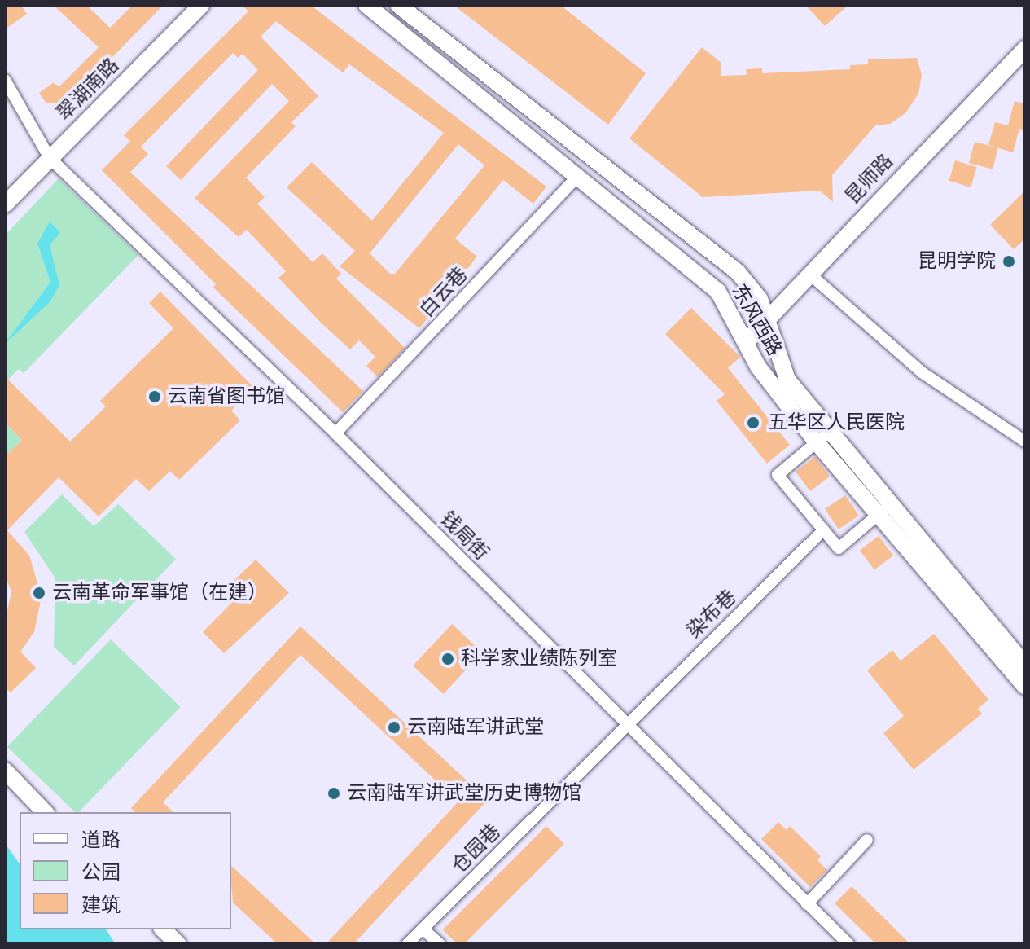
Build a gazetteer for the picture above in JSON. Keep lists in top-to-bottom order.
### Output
{
  "streets": {
    "main road": ["翠湖南路", "昆师路", "东风西路"],
    "street": [
      "白云巷",
      "钱局街",
      "染布巷",
      "仓园巷"
    ]
  },
  "crossings": [
    ["翠湖南路", "钱局街"],
    ["昆师路", "东风西路"],
    ["白云巷", "东风西路"],
    ["白云巷", "钱局街"],
    ["钱局街", "染布巷"],
    ["钱局街", "仓园巷"],
    ["染布巷", "仓园巷"]
  ],
  "places": [
    "昆明学院",
    "云南省图书馆",
    "五华区人民医院",
    "云南革命军事馆（在建）",
    "科学家业绩陈列室",
    "云南陆军讲武堂",
    "云南陆军讲武堂历史博物馆"
  ],
  "legend": ["道路", "公园", "建筑"]
}
